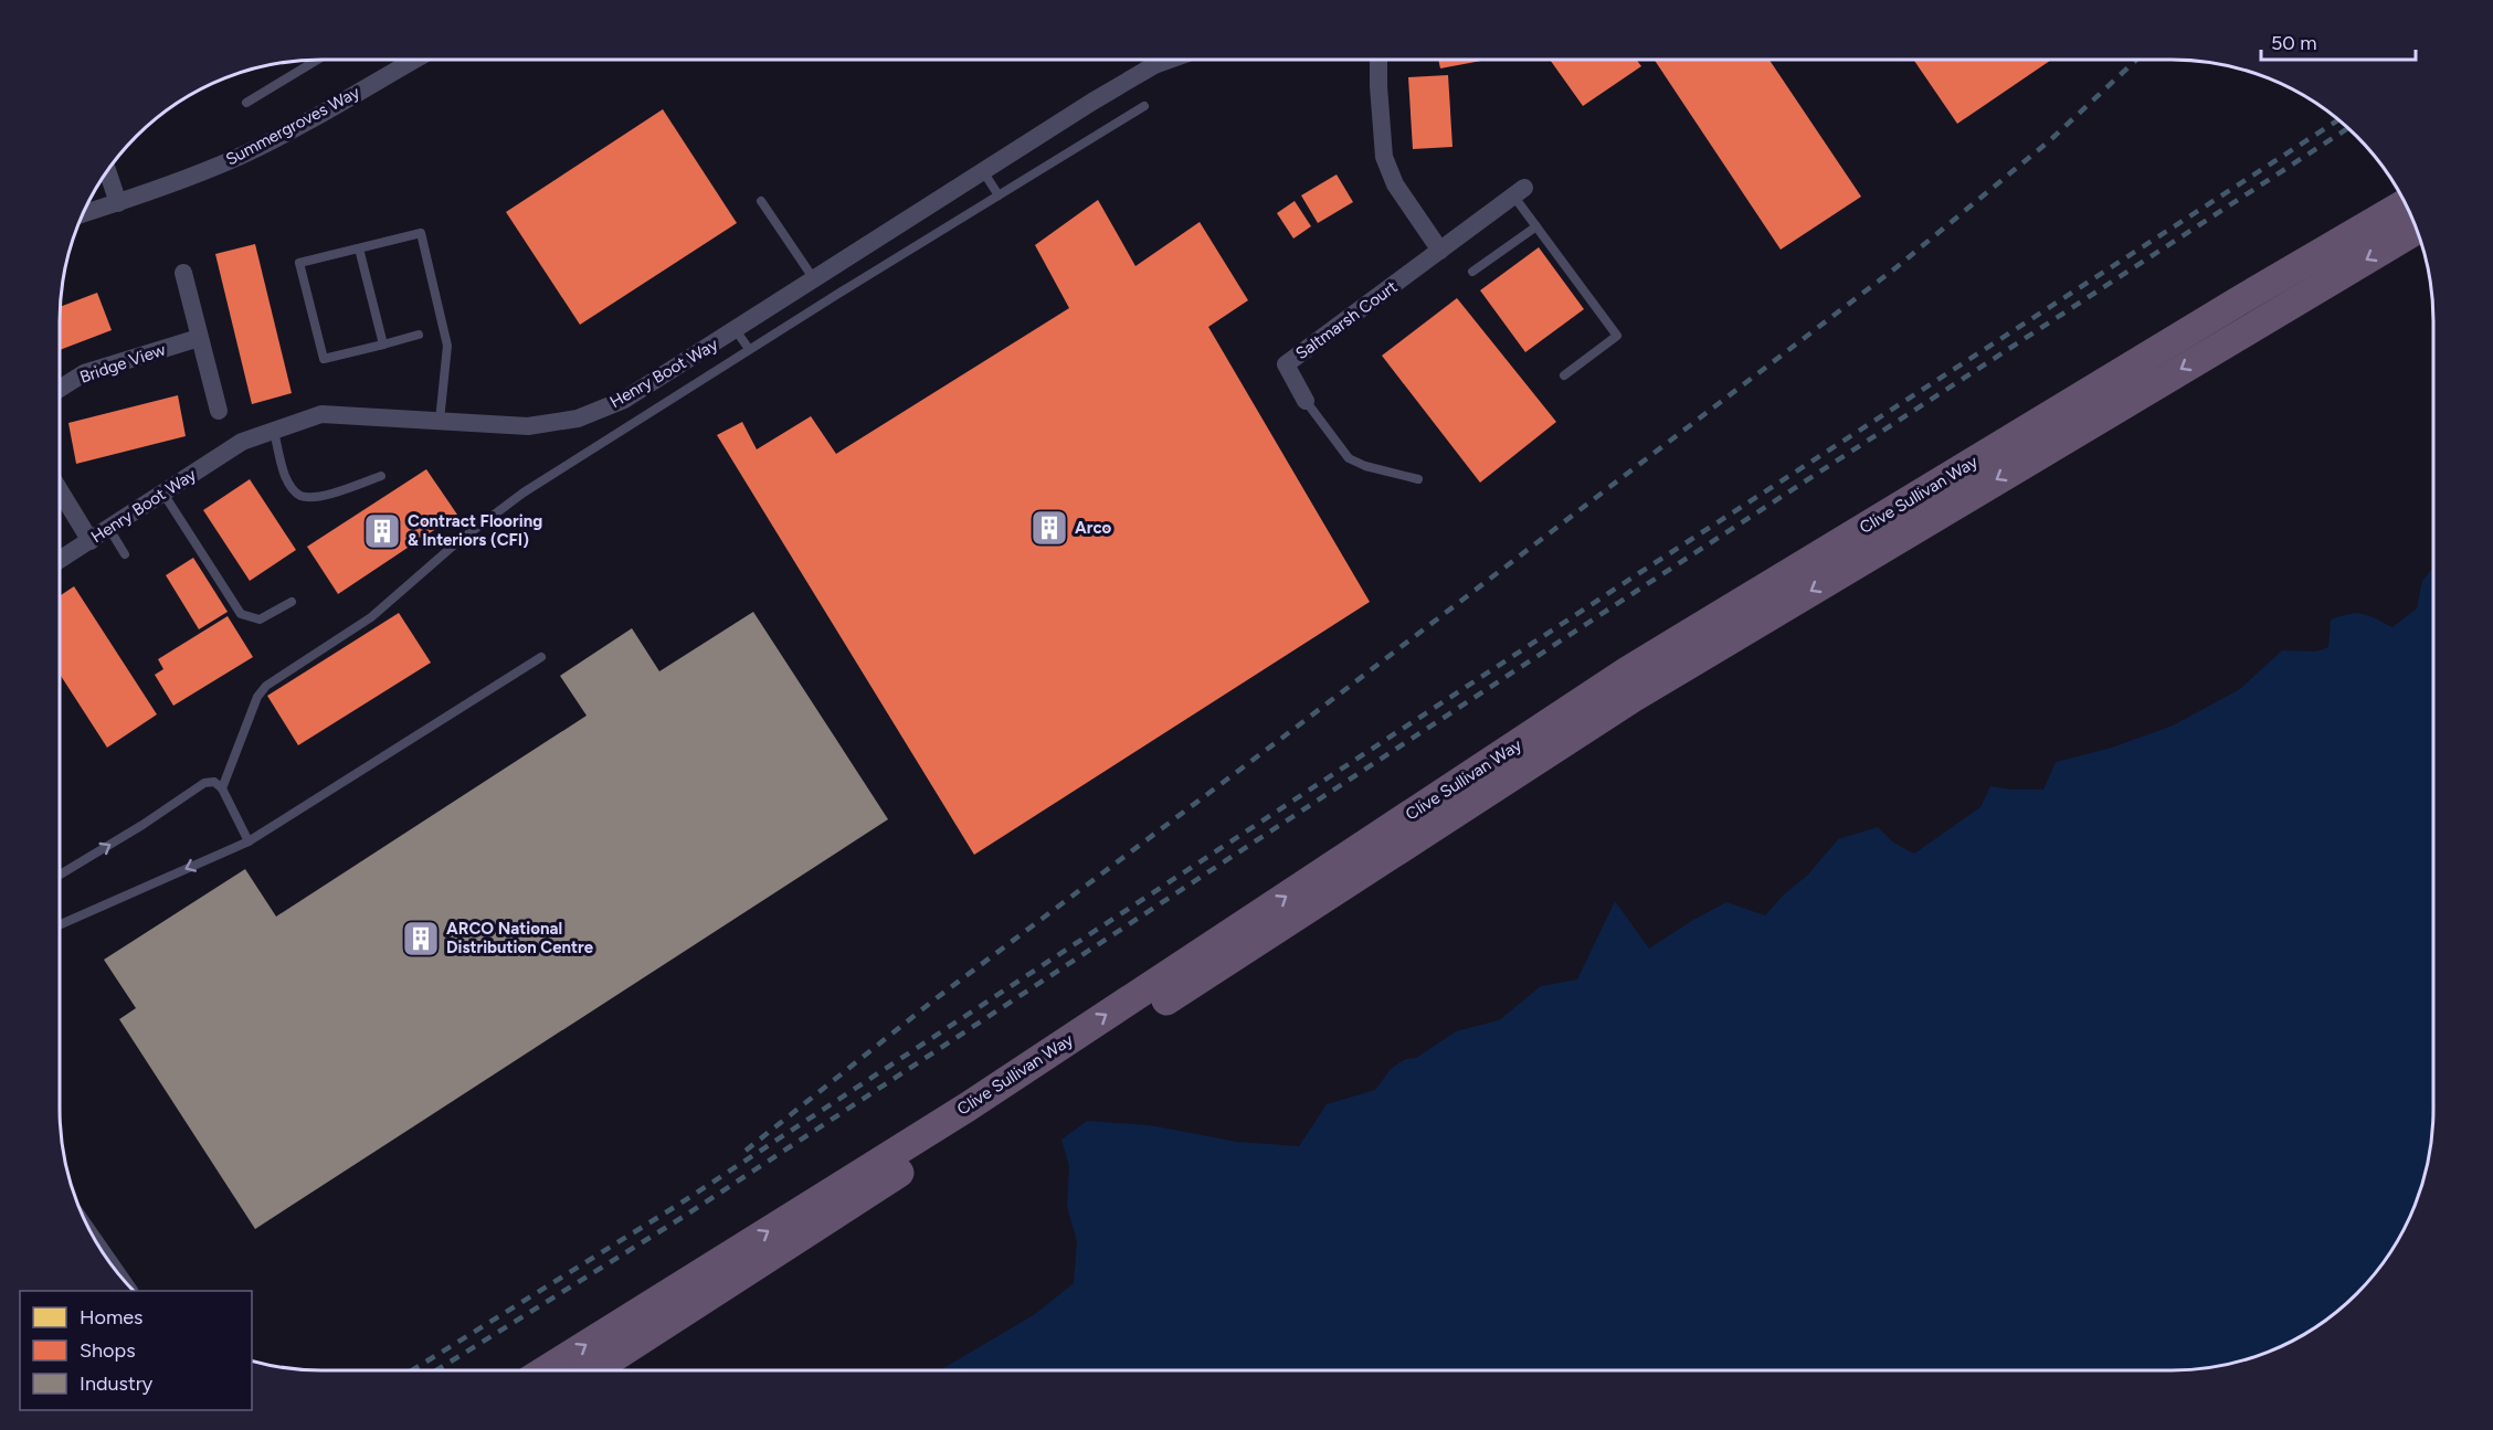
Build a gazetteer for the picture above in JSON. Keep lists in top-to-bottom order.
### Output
{
  "streets": {
    "highway": ["Clive Sullivan Way"],
    "street": [
      "Summergroves Way",
      "Saltmarsh Court",
      "Bridge View",
      "Henry Boot Way"
    ]
  },
  "places": {
    "building": ["Arco", "Contract Flooring & Interiors (CFI)", "ARCO National Distribution Centre"]
  },
  "legend": ["Homes", "Shops", "Industry"],
  "scale_bar": "50 m"
}
